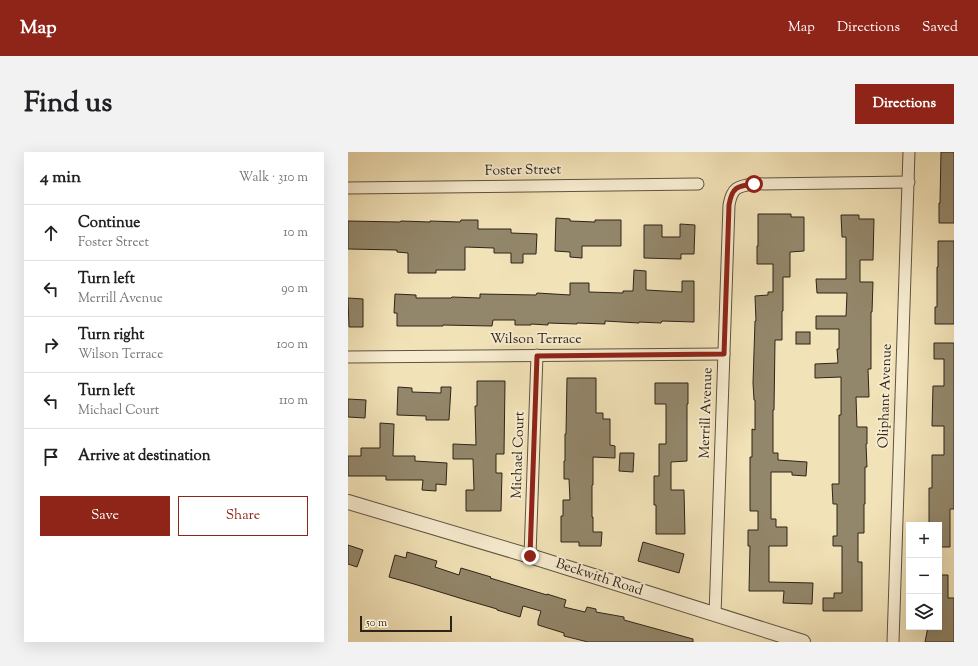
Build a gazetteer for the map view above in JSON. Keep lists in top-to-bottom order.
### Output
{
  "streets": {
    "street": [
      "Foster Street",
      "Wilson Terrace",
      "Oliphant Avenue",
      "Merrill Avenue",
      "Michael Court",
      "Beckwith Road"
    ]
  },
  "crossings": [
    ["Wilson Terrace", "Merrill Avenue"],
    ["Wilson Terrace", "Michael Court"],
    ["Oliphant Avenue", "Merrill Avenue"],
    ["Merrill Avenue", "Beckwith Road"],
    ["Michael Court", "Beckwith Road"]
  ],
  "scale_bar": "50 m",
  "page": {
    "header": "Map",
    "nav": ["Map", "Directions", "Saved"],
    "title": "Find us",
    "buttons": [
      "Directions",
      ["Save", "Share"]
    ],
    "heading": ["4 min", "Walk · 310 m"],
    "list": [
      ["Continue", "Foster Street", "10 m"],
      ["Turn left", "Merrill Avenue", "90 m"],
      ["Turn right", "Wilson Terrace", "100 m"],
      ["Turn left", "Michael Court", "110 m"],
      "Arrive at destination"
    ],
    "map_buttons": ["+", "−"],
    "scale": "50 m"
  }
}
